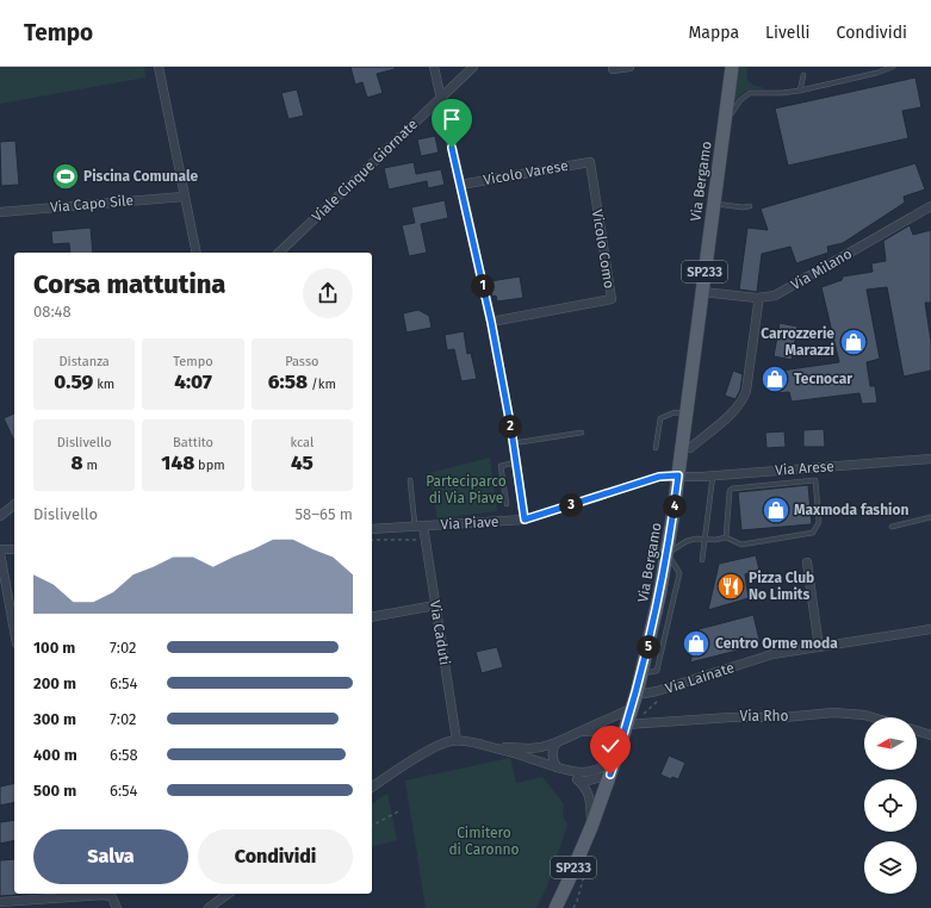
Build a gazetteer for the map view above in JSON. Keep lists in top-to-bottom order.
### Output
{
  "streets": {
    "main road": ["Via Bergamo", "SP233"],
    "street": [
      "Viale Cinque Giornate",
      "Vicolo Varese",
      "Via Capo Sile",
      "Vicolo Como",
      "Via Milano",
      "Via Arese",
      "Via Piave",
      "Via Caduti",
      "Via Lainate",
      "Via Rho"
    ]
  },
  "crossings": [
    ["Vicolo Varese", "Vicolo Como"],
    ["Via Bergamo", "Via Milano"],
    ["Via Bergamo", "Via Arese"],
    ["Via Bergamo", "Via Piave"],
    ["Via Bergamo", "Via Lainate"],
    ["Via Bergamo", "Via Rho"],
    ["Via Arese", "Via Piave"],
    ["Via Piave", "Via Caduti"]
  ],
  "parks": ["Parteciparco di Via Piave", "Cimitero di Caronno"],
  "places": {
    "sports": ["Piscina Comunale"],
    "shop": [
      "Carrozzerie Marazzi",
      "Tecnocar",
      "Maxmoda fashion",
      "Centro Orme moda"
    ],
    "restaurant": ["Pizza Club No Limits"]
  },
  "north": "left",
  "page": {
    "header": "Tempo",
    "nav": ["Mappa", "Livelli", "Condividi"],
    "heading": ["Corsa mattutina", "08:48"],
    "pins": [
      "1",
      "2",
      "3",
      "4",
      "5"
    ],
    "stats": [
      ["Distanza", "0.59 km"],
      ["Tempo", "4:07"],
      ["Passo", "6:58 /km"],
      ["Dislivello", "8 m"],
      ["Battito", "148 bpm"],
      ["kcal", "45"]
    ],
    "chart": ["Dislivello", "58–65 m"],
    "list": [
      {
        "name": "100 m",
        "note": "7:02"
      },
      {
        "name": "200 m",
        "note": "6:54"
      },
      {
        "name": "300 m",
        "note": "7:02"
      },
      {
        "name": "400 m",
        "note": "6:58"
      },
      {
        "name": "500 m",
        "note": "6:54"
      }
    ],
    "buttons": ["Salva", "Condividi"]
  }
}
